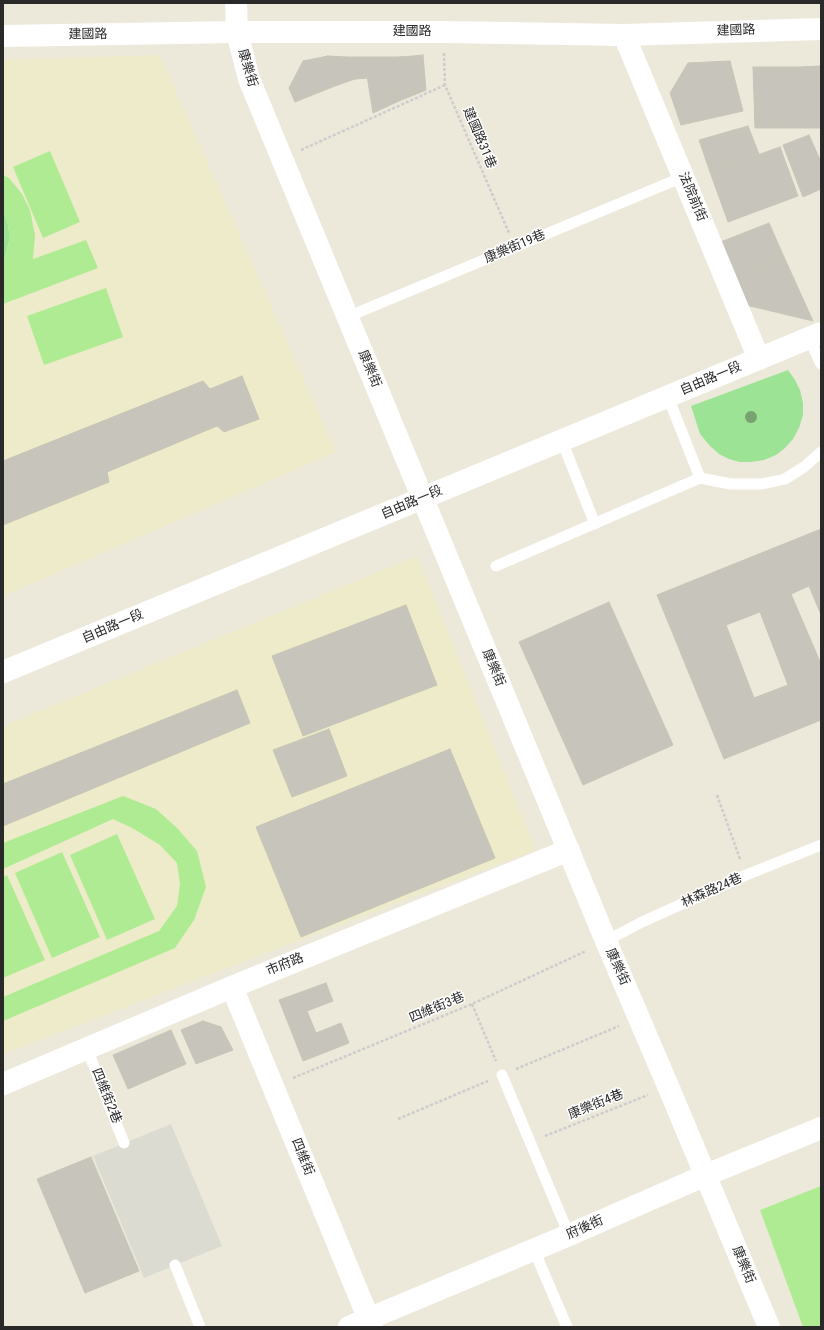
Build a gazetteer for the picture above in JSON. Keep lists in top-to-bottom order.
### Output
{
  "streets": {
    "street": [
      "建國路",
      "康樂街",
      "法院前街",
      "自由路一段",
      "市府路",
      "四維街",
      "府後街"
    ],
    "lane": ["康樂街19巷", "林森路24巷", "四維街2巷"],
    "path": ["建國路31巷", "四維街3巷", "康樂街4巷"]
  },
  "crossings": [
    ["建國路", "康樂街"],
    ["建國路", "建國路31巷"],
    ["建國路", "法院前街"],
    ["康樂街", "康樂街19巷"],
    ["康樂街", "自由路一段"],
    ["康樂街", "林森路24巷"],
    ["康樂街", "市府路"],
    ["康樂街", "四維街3巷"],
    ["康樂街", "康樂街4巷"],
    ["康樂街", "府後街"],
    ["建國路31巷", "康樂街19巷"],
    ["法院前街", "康樂街19巷"],
    ["法院前街", "自由路一段"],
    ["林森路24巷", "四維街3巷"],
    ["市府路", "四維街2巷"],
    ["市府路", "四維街"],
    ["四維街3巷", "四維街"],
    ["四維街", "府後街"]
  ]
}
